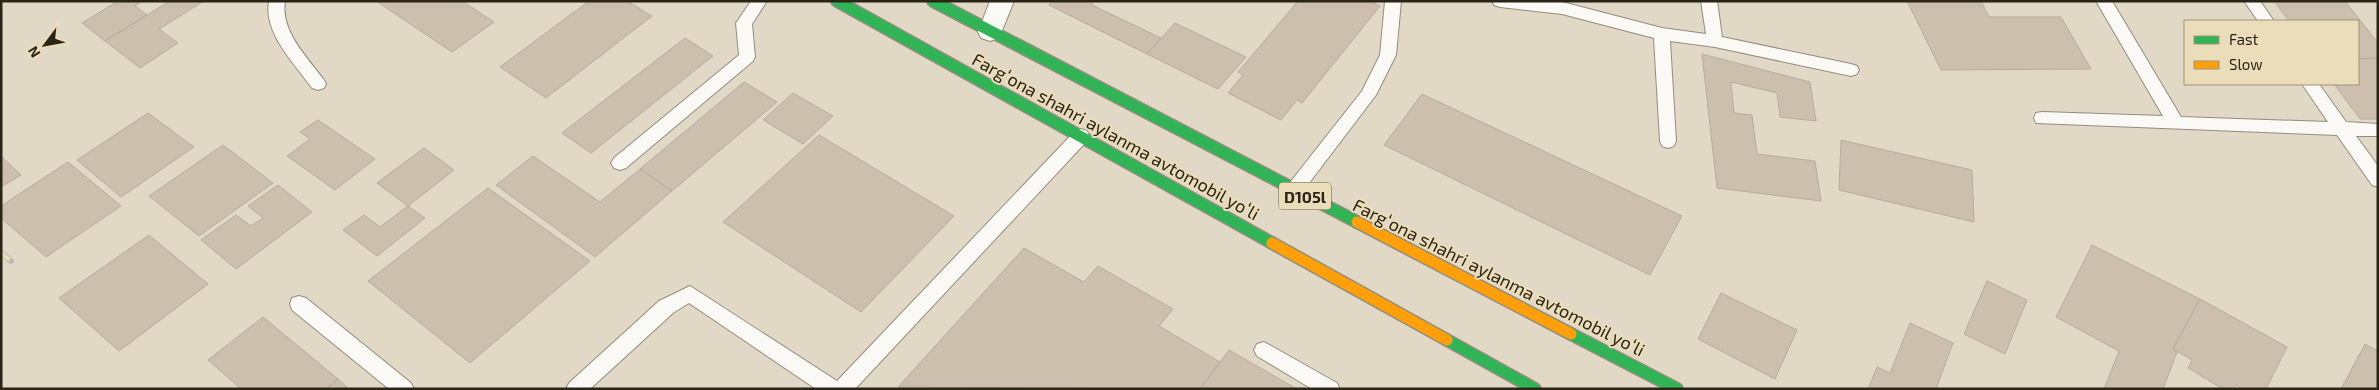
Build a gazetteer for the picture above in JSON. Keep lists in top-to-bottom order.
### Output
{
  "streets": {
    "highway": ["Fargʻona shahri aylanma avtomobil yoʻli", "D105l"]
  },
  "legend": ["Fast", "Slow"],
  "north": "bottom left"
}
